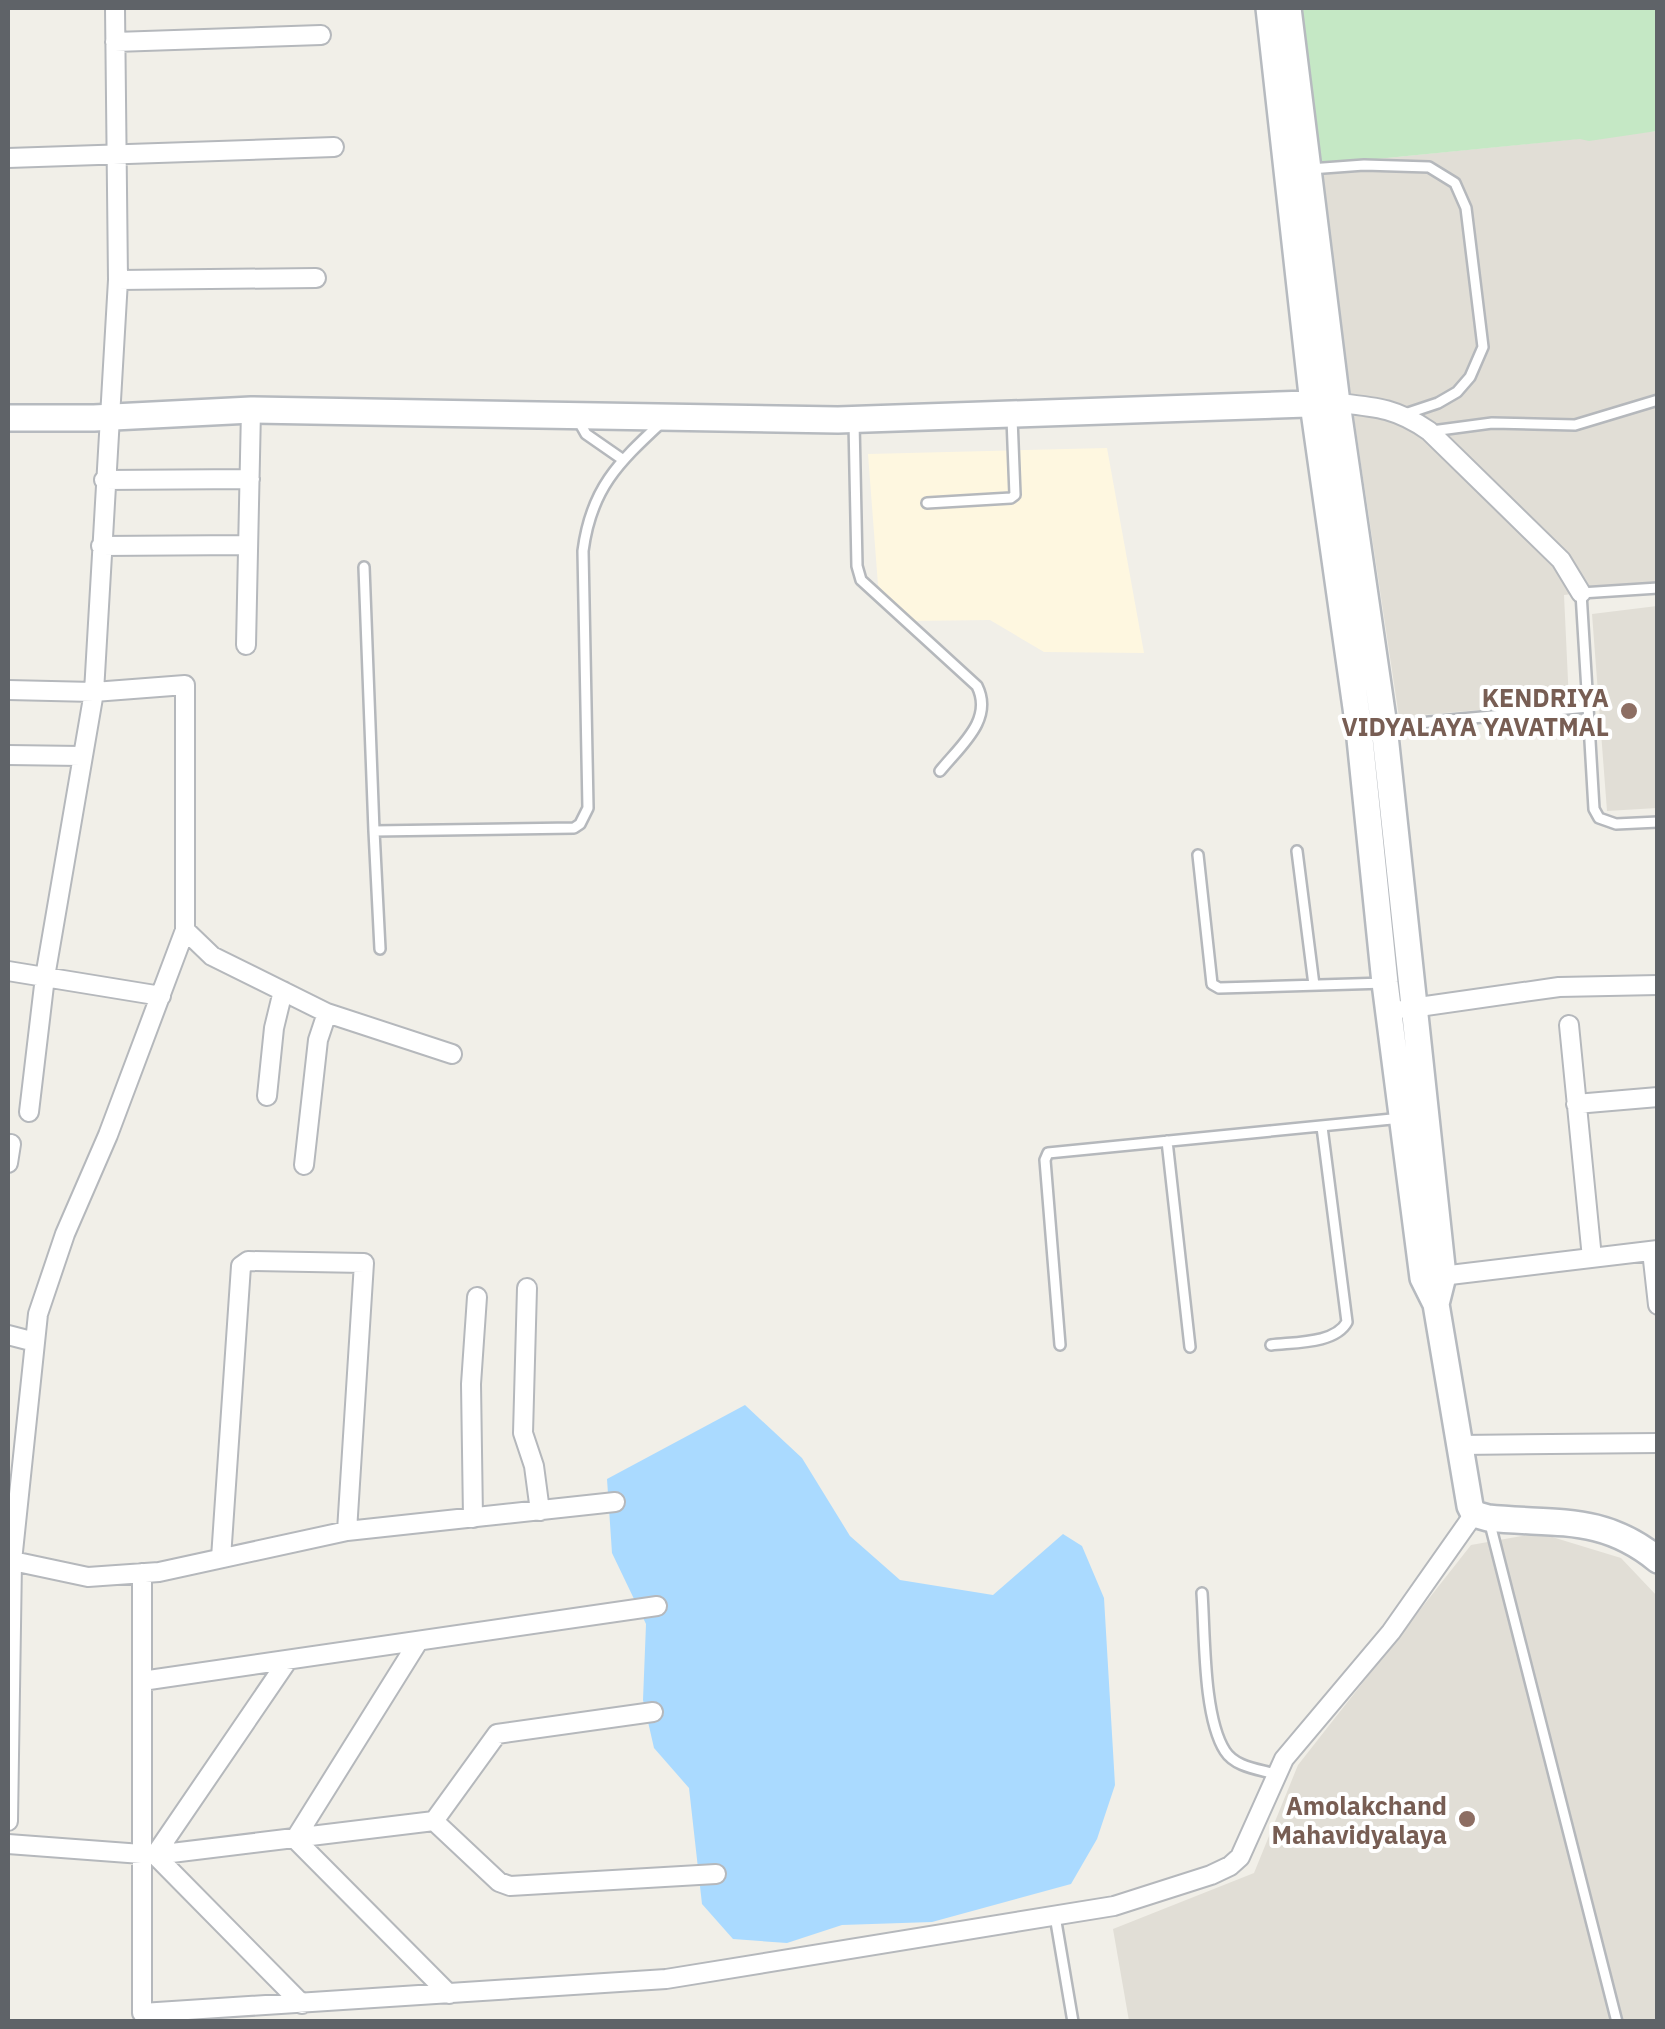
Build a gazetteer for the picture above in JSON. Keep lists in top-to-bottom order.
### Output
{
  "places": ["KENDRIYA VIDYALAYA YAVATMAL", "Amolakchand Mahavidyalaya"]
}
